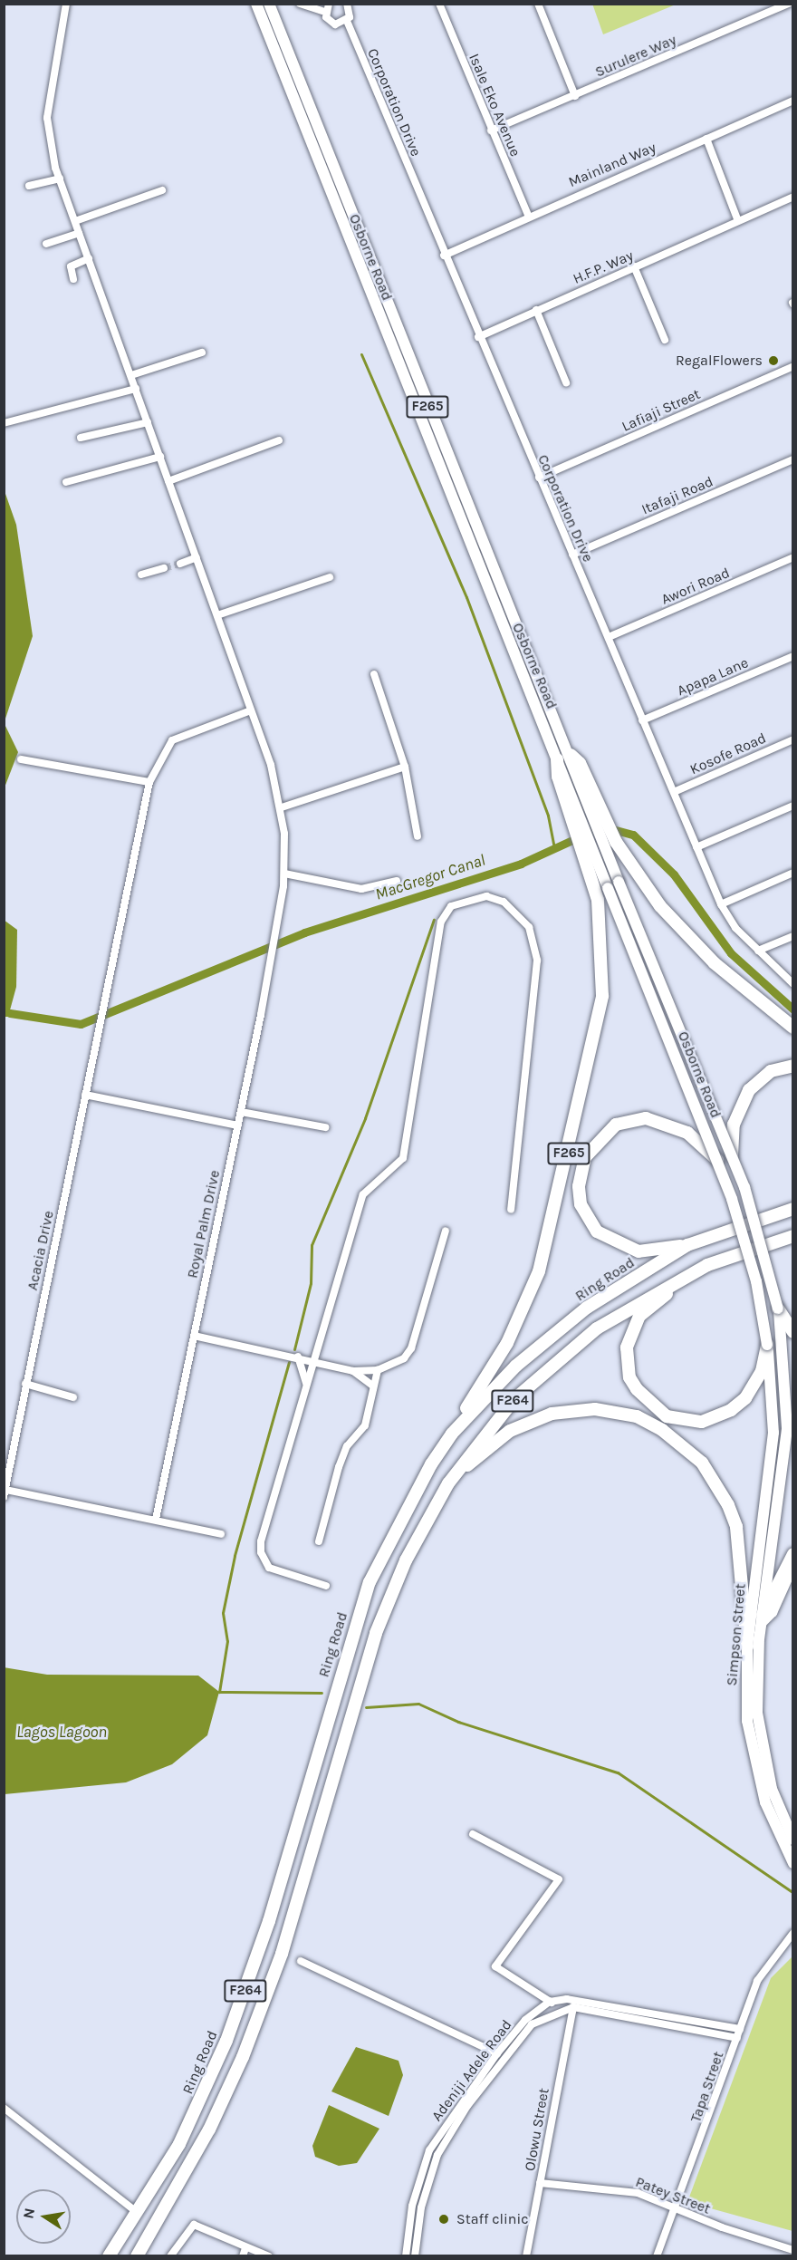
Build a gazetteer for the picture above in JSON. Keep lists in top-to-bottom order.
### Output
{
  "streets": {
    "highway": ["F265", "Ring Road", "F264"],
    "main road": ["Osborne Road", "Simpson Street"],
    "street": [
      "Surulere Way",
      "Corporation Drive",
      "Isale Eko Avenue",
      "Mainland Way",
      "H.F.P. Way",
      "Lafiaji Street",
      "Itafaji Road",
      "Awori Road",
      "Apapa Lane",
      "Kosofe Road",
      "Royal Palm Drive",
      "Acacia Drive",
      "Adeniji Adele Road",
      "Tapa Street",
      "Olowu Street",
      "Patey Street"
    ]
  },
  "crossings": [
    ["Surulere Way", "Isale Eko Avenue"],
    ["Corporation Drive", "Mainland Way"],
    ["Corporation Drive", "H.F.P. Way"],
    ["Corporation Drive", "Lafiaji Street"],
    ["Corporation Drive", "Itafaji Road"],
    ["Corporation Drive", "Awori Road"],
    ["Corporation Drive", "Apapa Lane"],
    ["Corporation Drive", "Kosofe Road"],
    ["Isale Eko Avenue", "Mainland Way"],
    ["Osborne Road", "F265"],
    ["Osborne Road", "Simpson Street"],
    ["F265", "Ring Road"],
    ["Royal Palm Drive", "Acacia Drive"],
    ["Adeniji Adele Road", "Tapa Street"],
    ["Adeniji Adele Road", "Olowu Street"],
    ["Tapa Street", "Patey Street"],
    ["Olowu Street", "Patey Street"]
  ],
  "water": ["MacGregor Canal", "Lagos Lagoon"],
  "places": ["RegalFlowers", "Staff clinic"],
  "north": "left"
}
